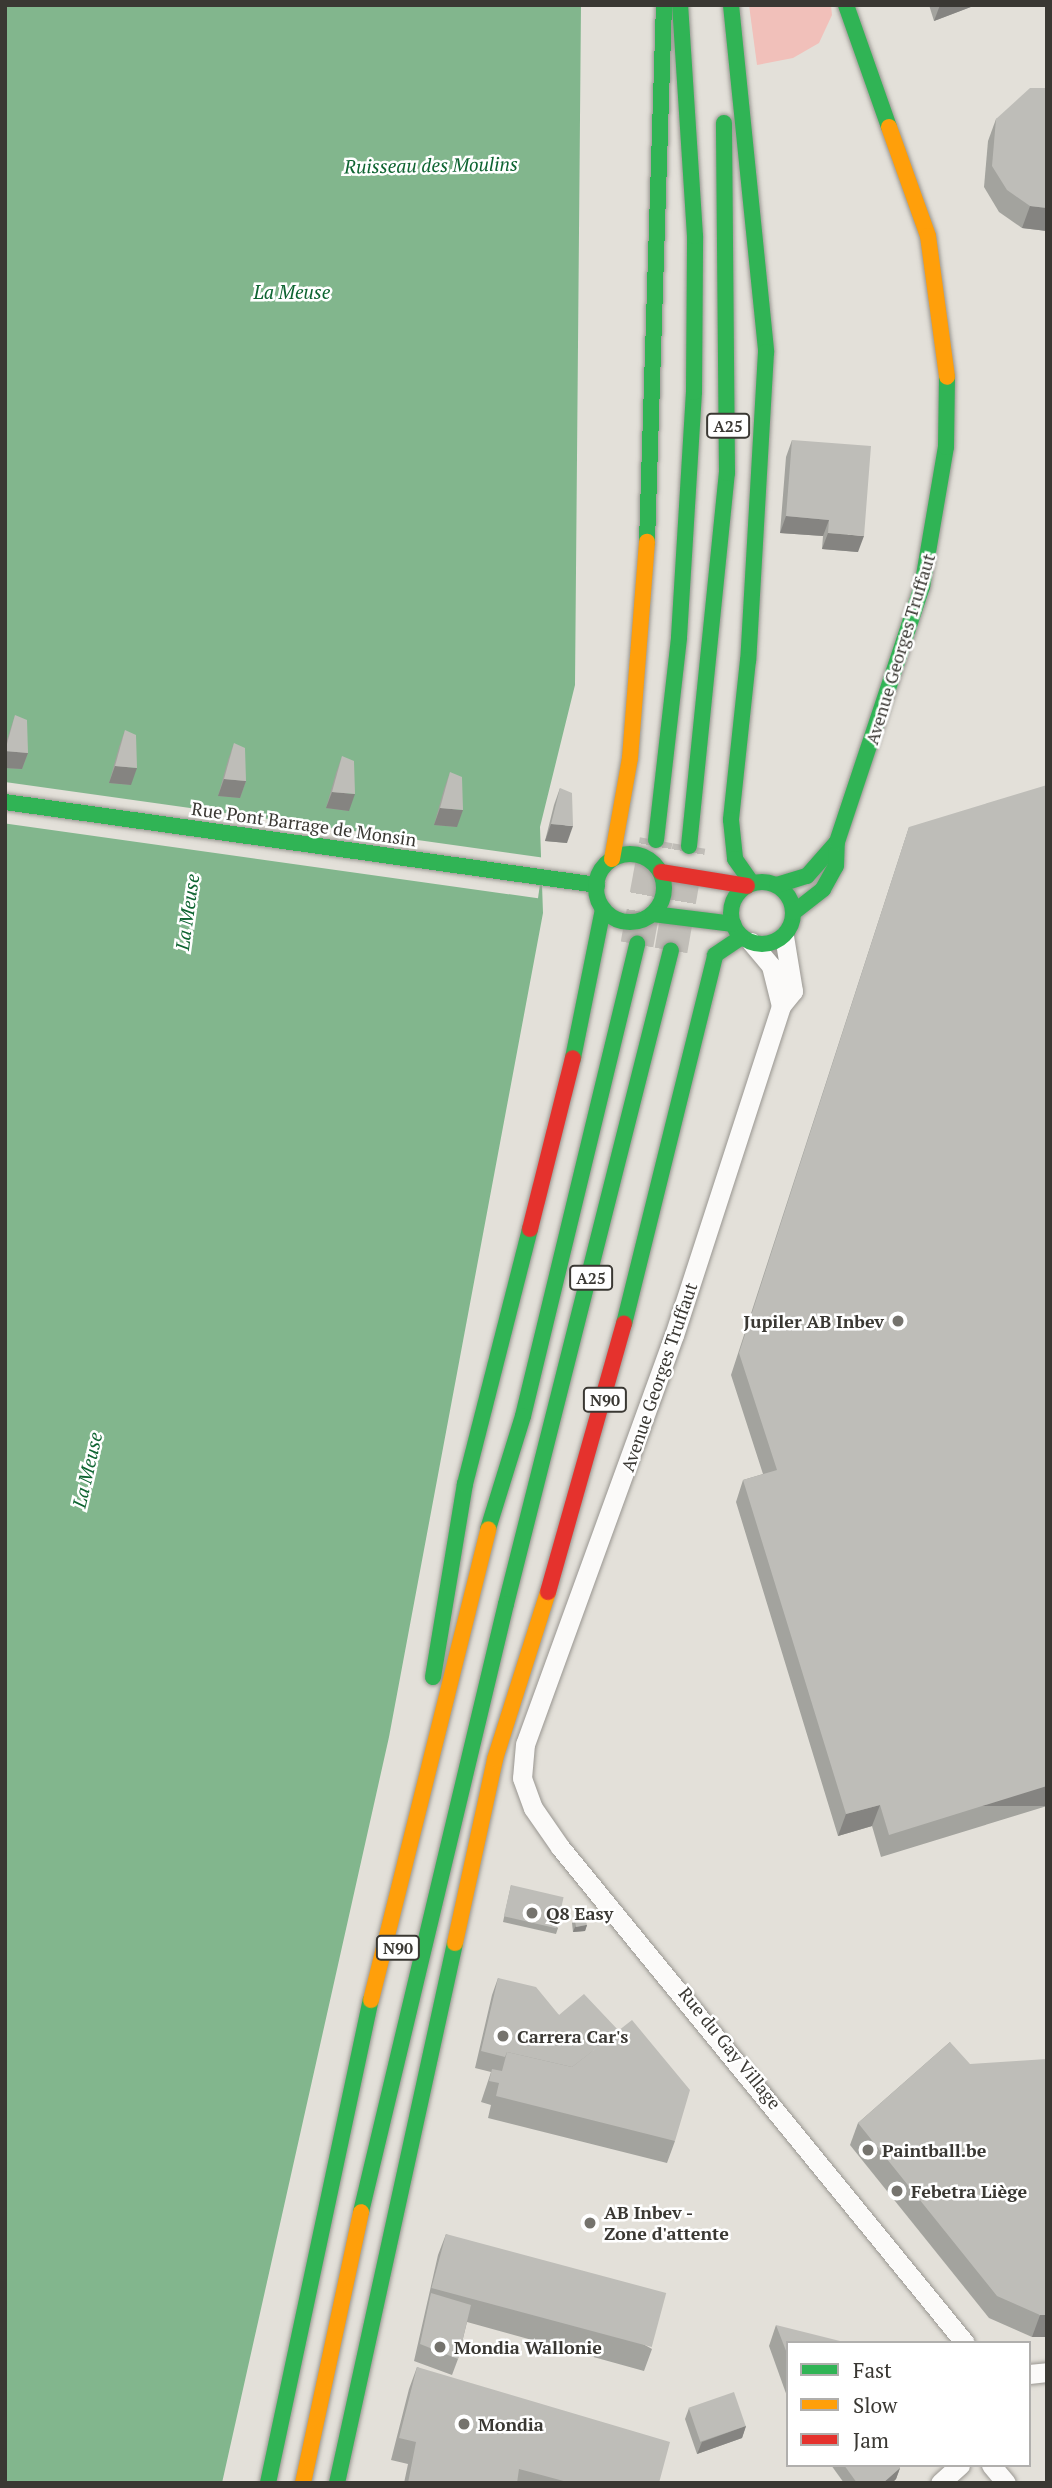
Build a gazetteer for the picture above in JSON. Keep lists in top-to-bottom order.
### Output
{
  "streets": {
    "main road": [
      "A25",
      "Avenue Georges Truffaut",
      "Rue Pont Barrage de Monsin",
      "N90"
    ],
    "street": ["Rue du Gay Village"]
  },
  "crossings": [
    ["A25", "N90"],
    ["Avenue Georges Truffaut", "N90"],
    ["Avenue Georges Truffaut", "Rue du Gay Village"],
    ["Rue Pont Barrage de Monsin", "N90"]
  ],
  "water": ["Ruisseau des Moulins", "La Meuse"],
  "places": [
    "Jupiler AB Inbev",
    "Q8 Easy",
    "Carrera Car's",
    "Paintball.be",
    "Febetra Liège",
    "AB Inbev - Zone d'attente",
    "Mondia Wallonie",
    "Mondia"
  ],
  "legend": ["Fast", "Slow", "Jam"]
}
